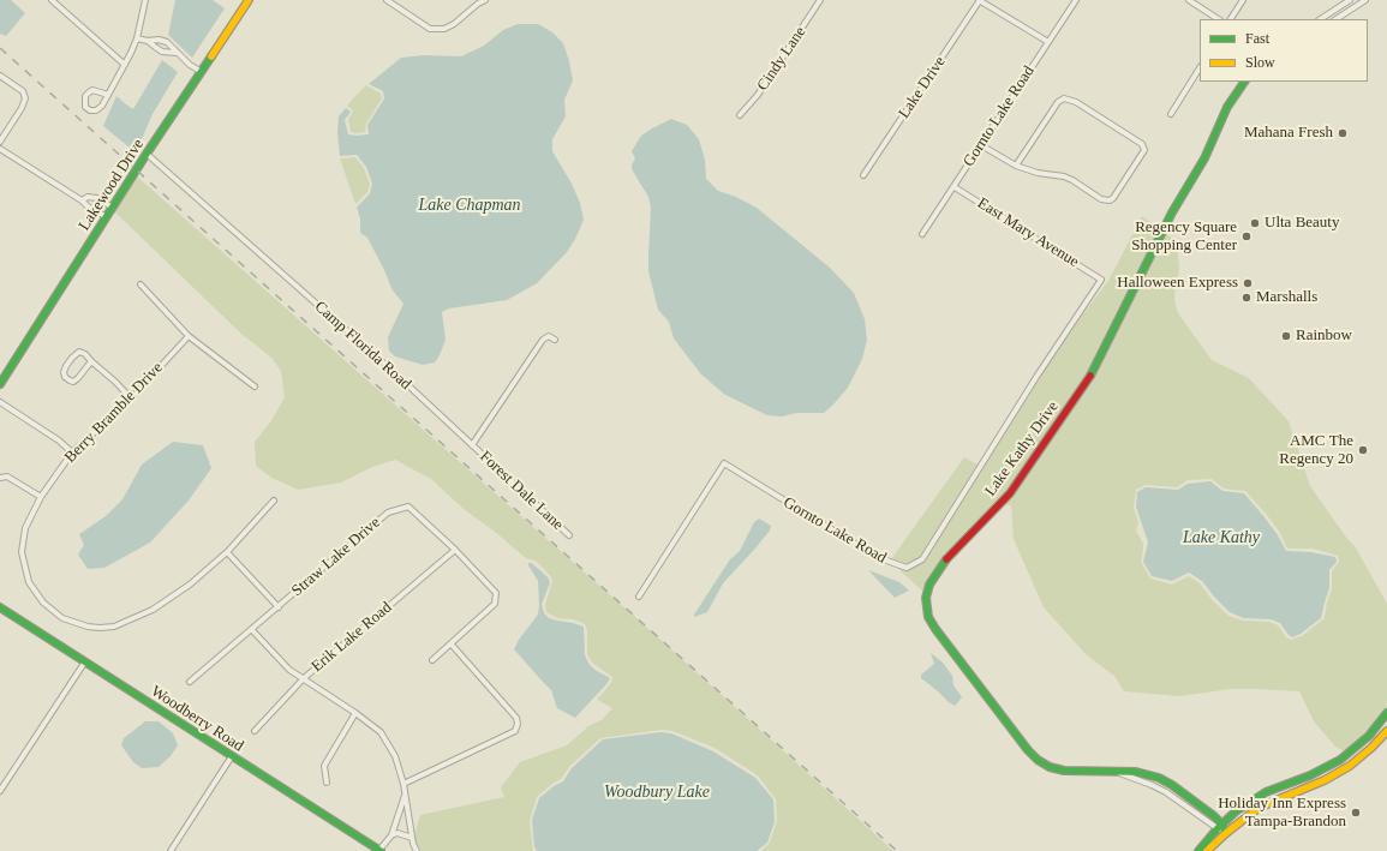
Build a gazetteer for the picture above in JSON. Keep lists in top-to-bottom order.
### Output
{
  "streets": {
    "street": [
      "Cindy Lane",
      "Lake Drive",
      "Gornto Lake Road",
      "Lakewood Drive",
      "East Mary Avenue",
      "Camp Florida Road",
      "Berry Bramble Drive",
      "Lake Kathy Drive",
      "Forest Dale Lane",
      "Straw Lake Drive",
      "Erik Lake Road",
      "Woodberry Road"
    ]
  },
  "crossings": [
    ["Gornto Lake Road", "East Mary Avenue"],
    ["Lakewood Drive", "Camp Florida Road"],
    ["Camp Florida Road", "Forest Dale Lane"],
    ["Straw Lake Drive", "Erik Lake Road"]
  ],
  "water": ["Lake Chapman", "Lake Kathy", "Woodbury Lake"],
  "places": [
    "Mahana Fresh",
    "Ulta Beauty",
    "Regency Square Shopping Center",
    "Halloween Express",
    "Marshalls",
    "Rainbow",
    "AMC The Regency 20",
    "Holiday Inn Express Tampa-Brandon"
  ],
  "legend": ["Fast", "Slow"]
}
